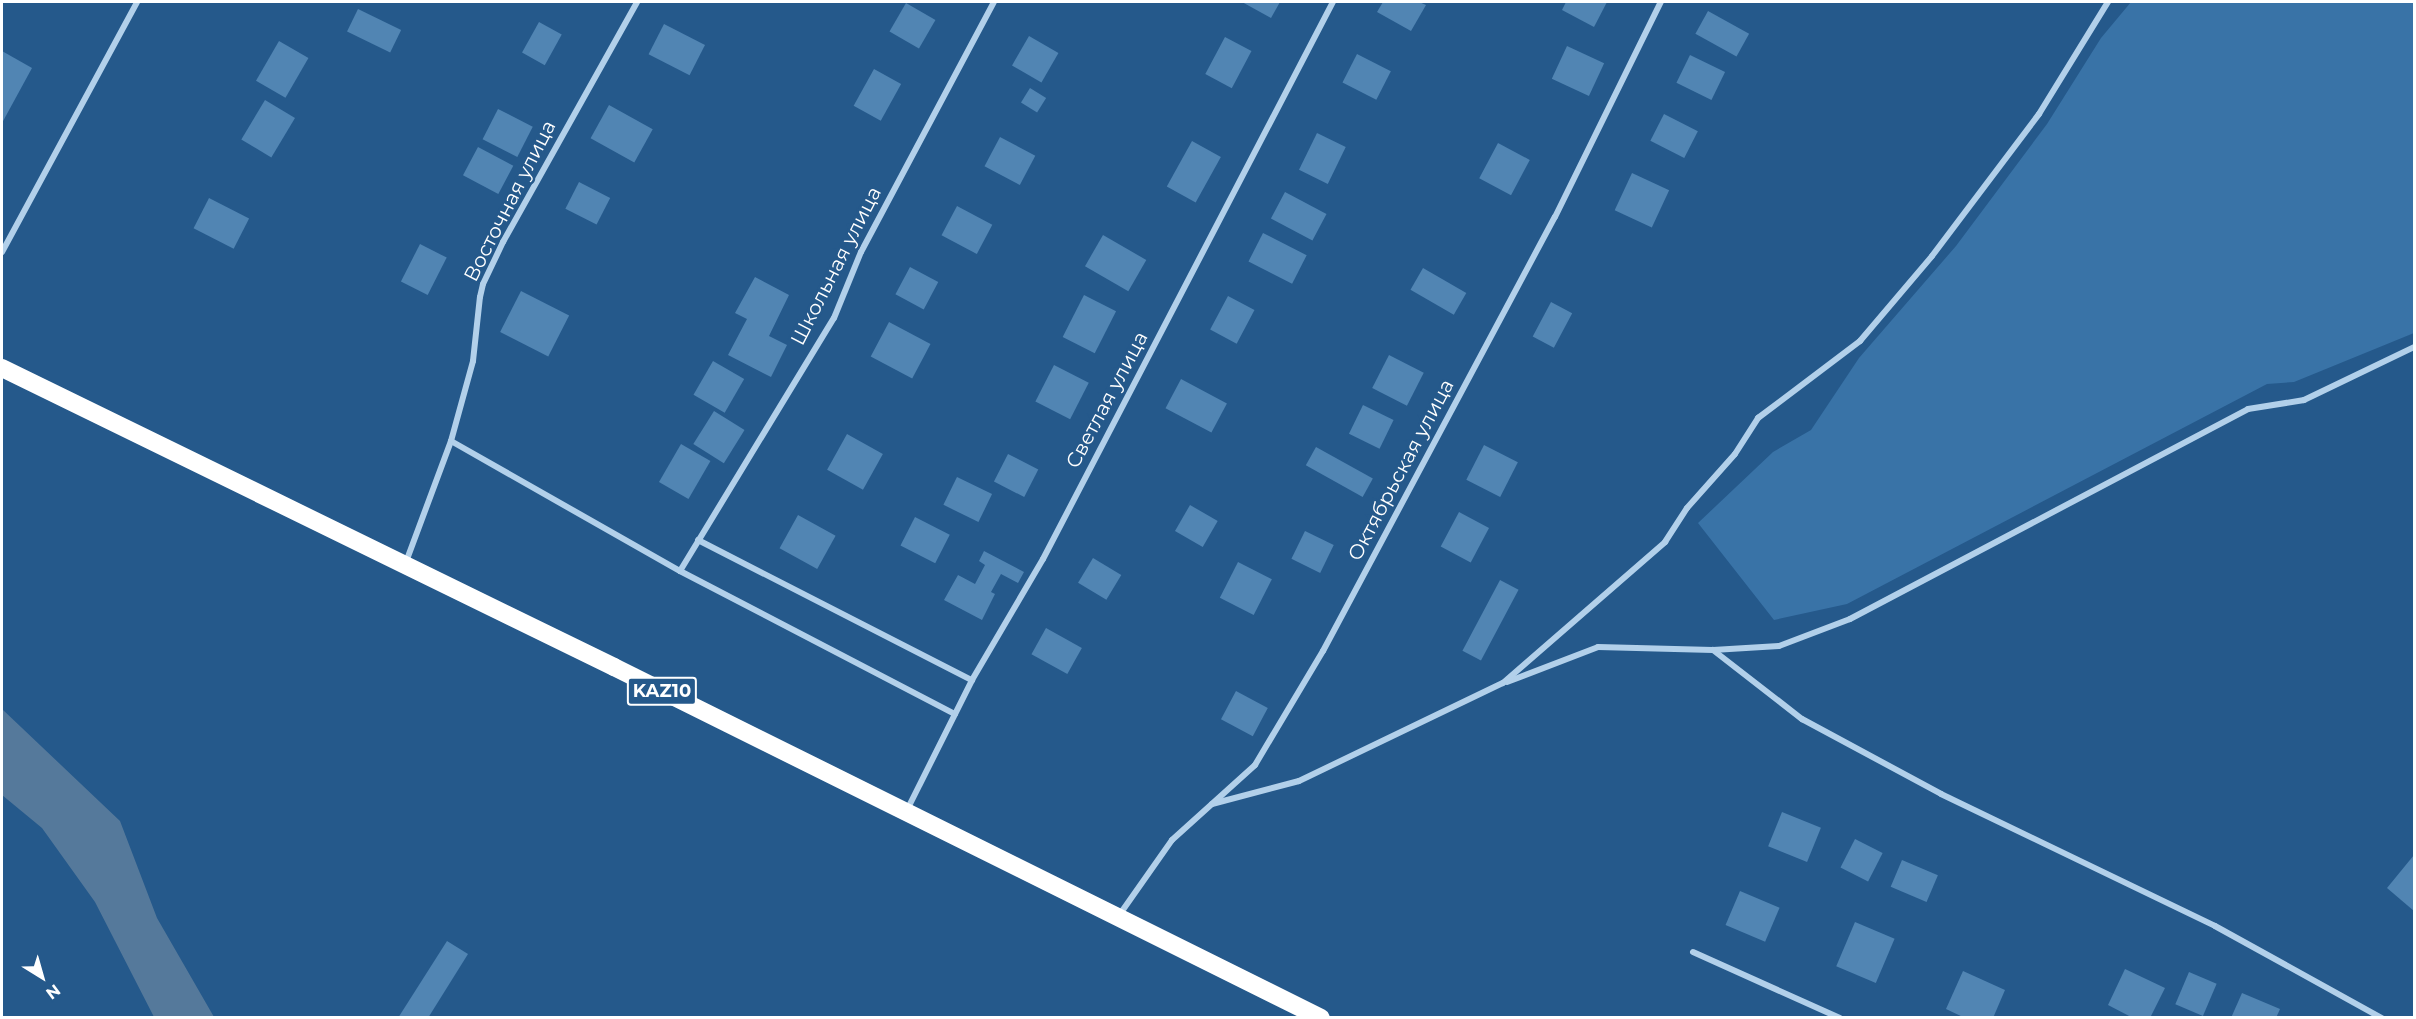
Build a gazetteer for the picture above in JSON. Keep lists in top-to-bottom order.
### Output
{
  "streets": {
    "highway": ["KAZ10"],
    "street": [
      "Восточная улица",
      "Школьная улица",
      "Светлая улица",
      "Октябрьская улица"
    ]
  },
  "crossings": [
    ["Восточная улица", "KAZ10"],
    ["Светлая улица", "KAZ10"],
    ["Октябрьская улица", "KAZ10"]
  ],
  "north": "bottom right"
}
